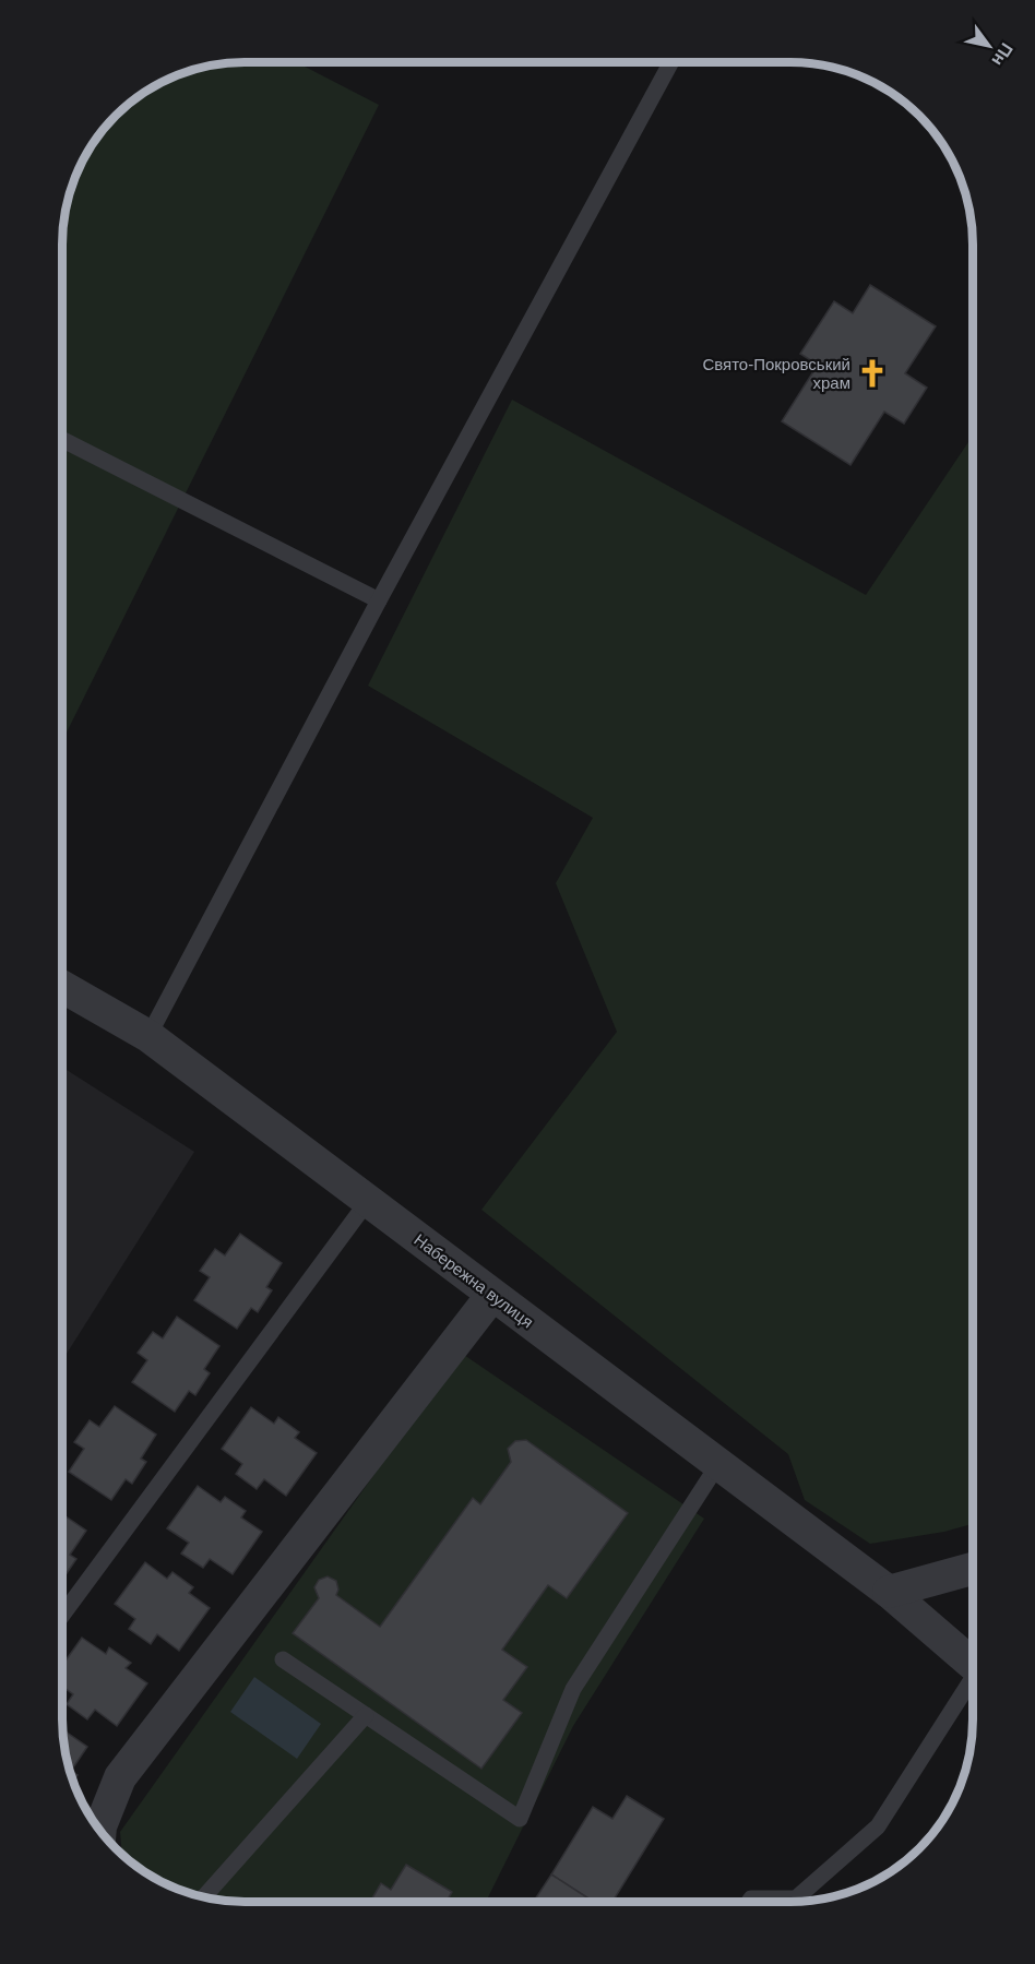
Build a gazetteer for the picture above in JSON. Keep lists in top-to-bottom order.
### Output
{
  "streets": {
    "street": ["Набережна вулиця"]
  },
  "places": {
    "church": ["Свято-Покровський храм"]
  },
  "north": "bottom right"
}
